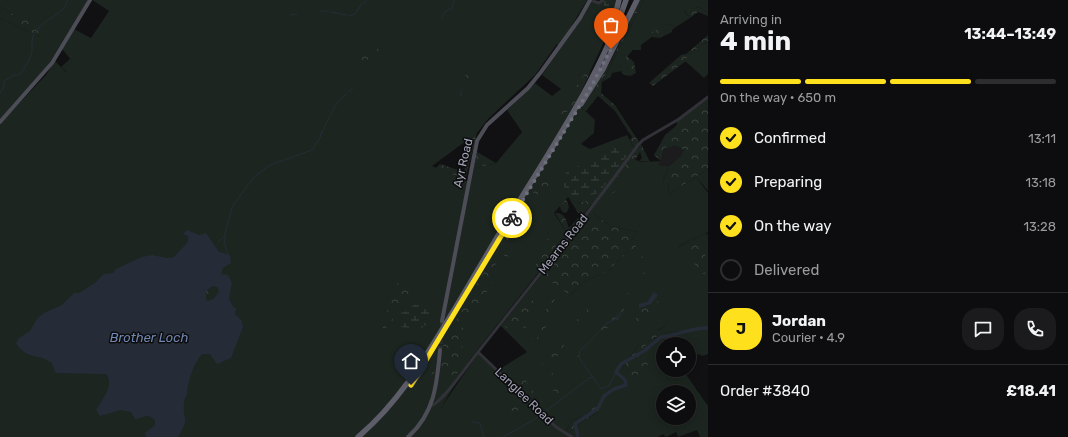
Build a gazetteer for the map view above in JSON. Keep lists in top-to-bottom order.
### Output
{
  "streets": {
    "main road": ["Ayr Road"],
    "street": ["Mearns Road", "Langlee Road"]
  },
  "crossings": [
    ["Mearns Road", "Langlee Road"]
  ],
  "water": ["Brother Loch"],
  "page": {
    "heading": ["4 min", "Arriving in", "13:44–13:49"],
    "panel": [
      "Jordan",
      "Courier · 4.9",
      "Order #3840",
      "£18.41"
    ],
    "bar": "On the way · 650 m",
    "list": [
      ["Confirmed", "13:11"],
      ["Preparing", "13:18"],
      ["On the way", "13:28"],
      "Delivered"
    ],
    "round": "J"
  }
}
